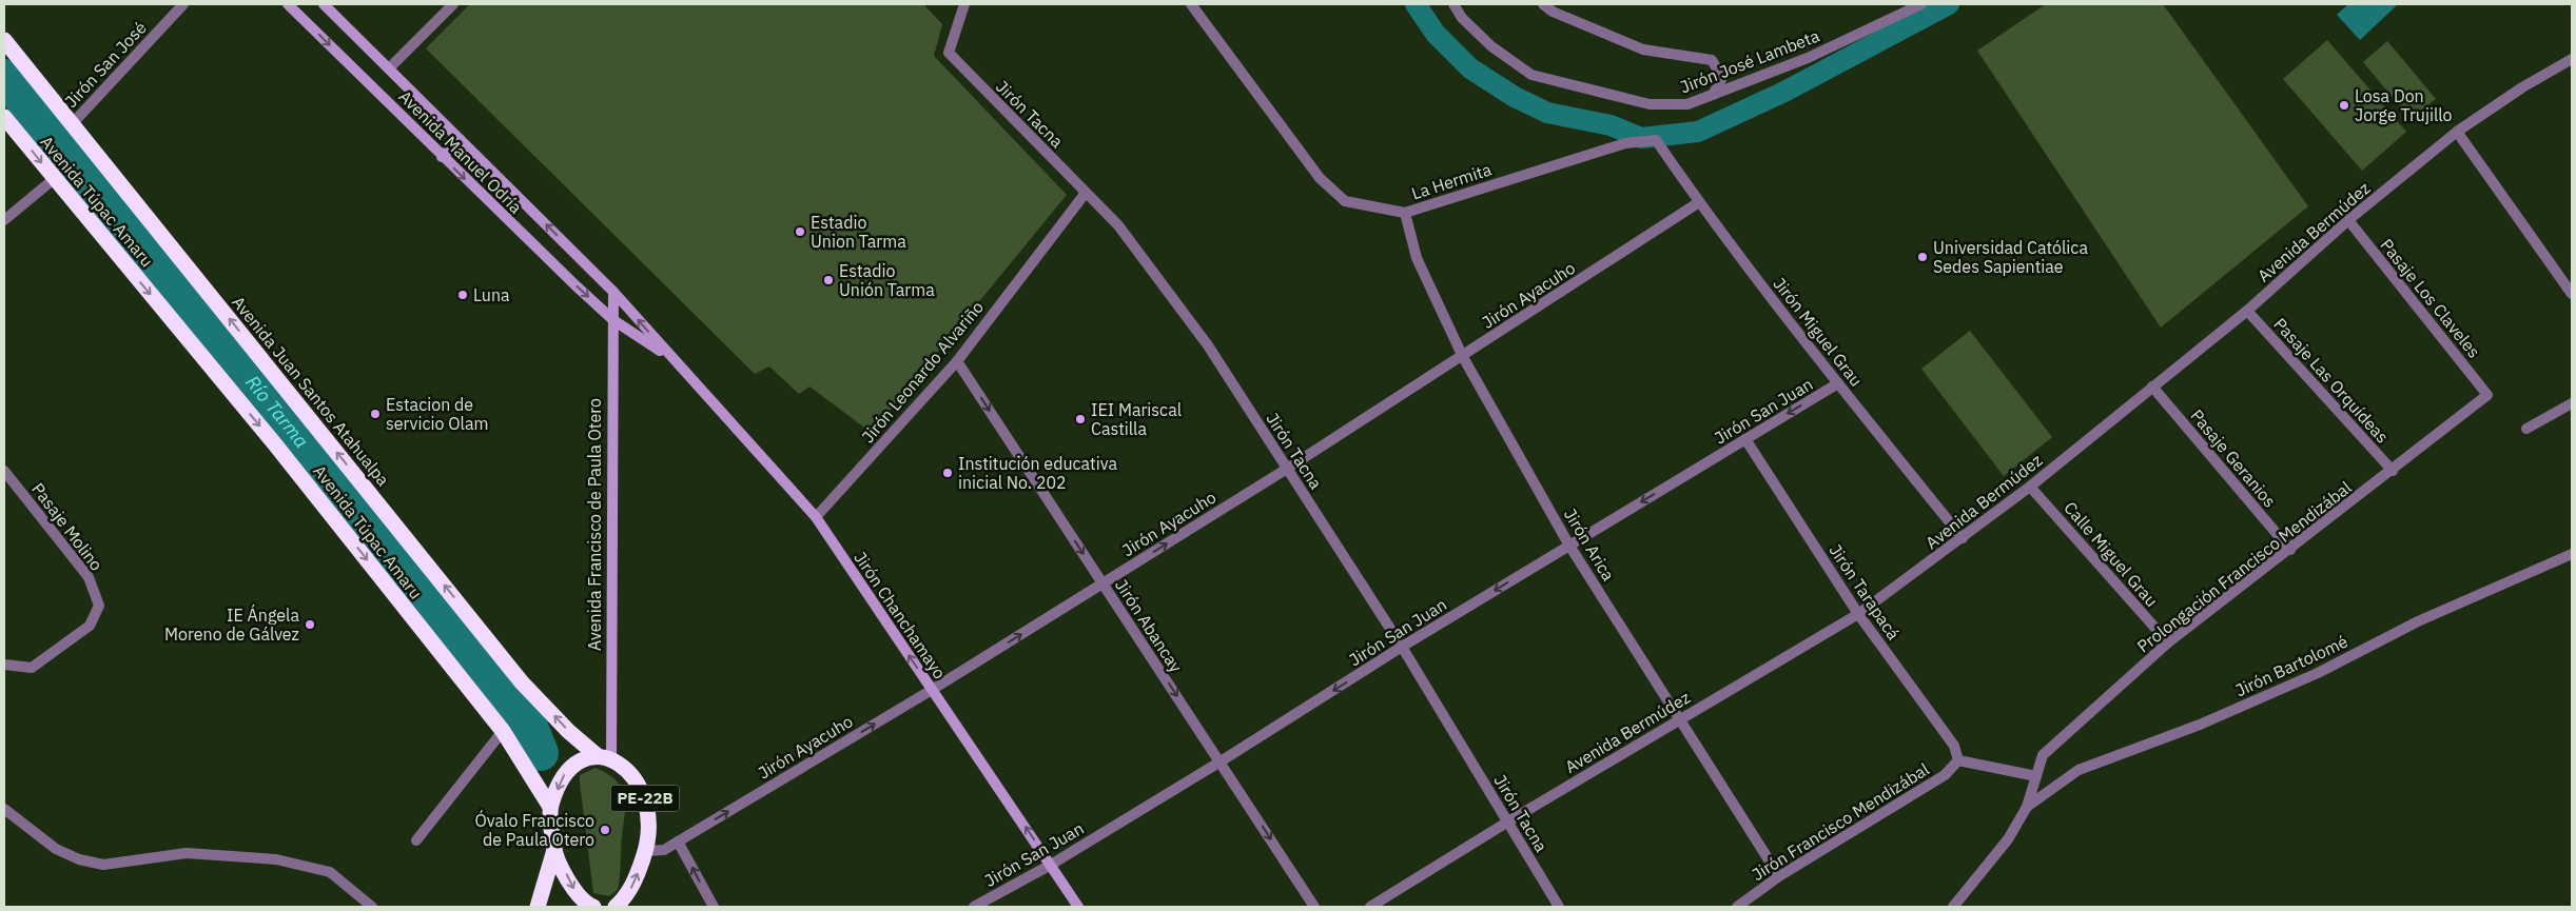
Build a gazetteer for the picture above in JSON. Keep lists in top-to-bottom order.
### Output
{
  "streets": {
    "highway": ["Avenida Túpac Amaru", "Avenida Juan Santos Atahualpa", "PE-22B"],
    "main road": ["Avenida Manuel Odría", "Avenida Francisco de Paula Otero", "Jirón Chanchamayo"],
    "street": [
      "Jirón José Lambeta",
      "Jirón San José",
      "Jirón Tacna",
      "La Hermita",
      "Avenida Bermúdez",
      "Jirón Ayacuho",
      "Pasaje Los Claveles",
      "Jirón Miguel Grau",
      "Jirón Leonardo Alvariño",
      "Pasaje Las Orquídeas",
      "Jirón San Juan",
      "Pasaje Geranios",
      "Pasaje Molino",
      "Jirón Arica",
      "Calle Miguel Grau",
      "Prolongación Francisco Mendizábal",
      "Jirón Tarapacá",
      "Jirón Abancay",
      "Jirón Bartolomé",
      "Jirón Francisco Mendizábal"
    ]
  },
  "crossings": [
    ["Jirón San José", "Avenida Juan Santos Atahualpa"],
    ["Jirón Tacna", "Avenida Bermúdez"],
    ["Jirón Tacna", "Jirón Ayacuho"],
    ["Jirón Tacna", "Jirón Leonardo Alvariño"],
    ["Jirón Tacna", "Jirón San Juan"],
    ["Avenida Manuel Odría", "Avenida Francisco de Paula Otero"],
    ["Avenida Manuel Odría", "Jirón Chanchamayo"],
    ["La Hermita", "Jirón Miguel Grau"],
    ["La Hermita", "Jirón Arica"],
    ["Avenida Bermúdez", "Pasaje Los Claveles"],
    ["Avenida Bermúdez", "Jirón Miguel Grau"],
    ["Avenida Bermúdez", "Pasaje Las Orquídeas"],
    ["Avenida Bermúdez", "Pasaje Geranios"],
    ["Avenida Bermúdez", "Jirón Arica"],
    ["Avenida Bermúdez", "Calle Miguel Grau"],
    ["Avenida Bermúdez", "Jirón Tarapacá"],
    ["Jirón Ayacuho", "Jirón Miguel Grau"],
    ["Jirón Ayacuho", "Jirón Arica"],
    ["Jirón Ayacuho", "Jirón Chanchamayo"],
    ["Jirón Ayacuho", "Jirón Abancay"],
    ["Jirón Ayacuho", "PE-22B"],
    ["Pasaje Los Claveles", "Prolongación Francisco Mendizábal"],
    ["Jirón Miguel Grau", "Jirón San Juan"],
    ["Jirón Leonardo Alvariño", "Jirón Chanchamayo"],
    ["Jirón Leonardo Alvariño", "Jirón Abancay"],
    ["Pasaje Las Orquídeas", "Prolongación Francisco Mendizábal"],
    ["Avenida Juan Santos Atahualpa", "Avenida Francisco de Paula Otero"],
    ["Avenida Juan Santos Atahualpa", "PE-22B"],
    ["Jirón San Juan", "Jirón Arica"],
    ["Jirón San Juan", "Jirón Tarapacá"],
    ["Jirón San Juan", "Jirón Chanchamayo"],
    ["Jirón San Juan", "Jirón Abancay"],
    ["Pasaje Geranios", "Prolongación Francisco Mendizábal"],
    ["Avenida Francisco de Paula Otero", "Jirón Chanchamayo"],
    ["Avenida Francisco de Paula Otero", "PE-22B"],
    ["Jirón Arica", "Jirón Francisco Mendizábal"],
    ["Calle Miguel Grau", "Prolongación Francisco Mendizábal"],
    ["Prolongación Francisco Mendizábal", "Jirón Bartolomé"],
    ["Jirón Tarapacá", "Jirón Francisco Mendizábal"]
  ],
  "one_way": [
    "Avenida Túpac Amaru",
    "Jirón Ayacuho",
    "Avenida Juan Santos Atahualpa",
    "Jirón San Juan",
    "Jirón Chanchamayo",
    "Jirón Abancay"
  ],
  "water": ["Río Tarma"],
  "places": [
    "Losa Don Jorge Trujillo",
    "Estadio Union Tarma",
    "Universidad Católica Sedes Sapientiae",
    "Estadio Unión Tarma",
    "Luna",
    "Estacion de servicio Olam",
    "IEI Mariscal Castilla",
    "Institución educativa inicial No. 202",
    "IE Ángela Moreno de Gálvez",
    "Óvalo Francisco de Paula Otero"
  ]
}
